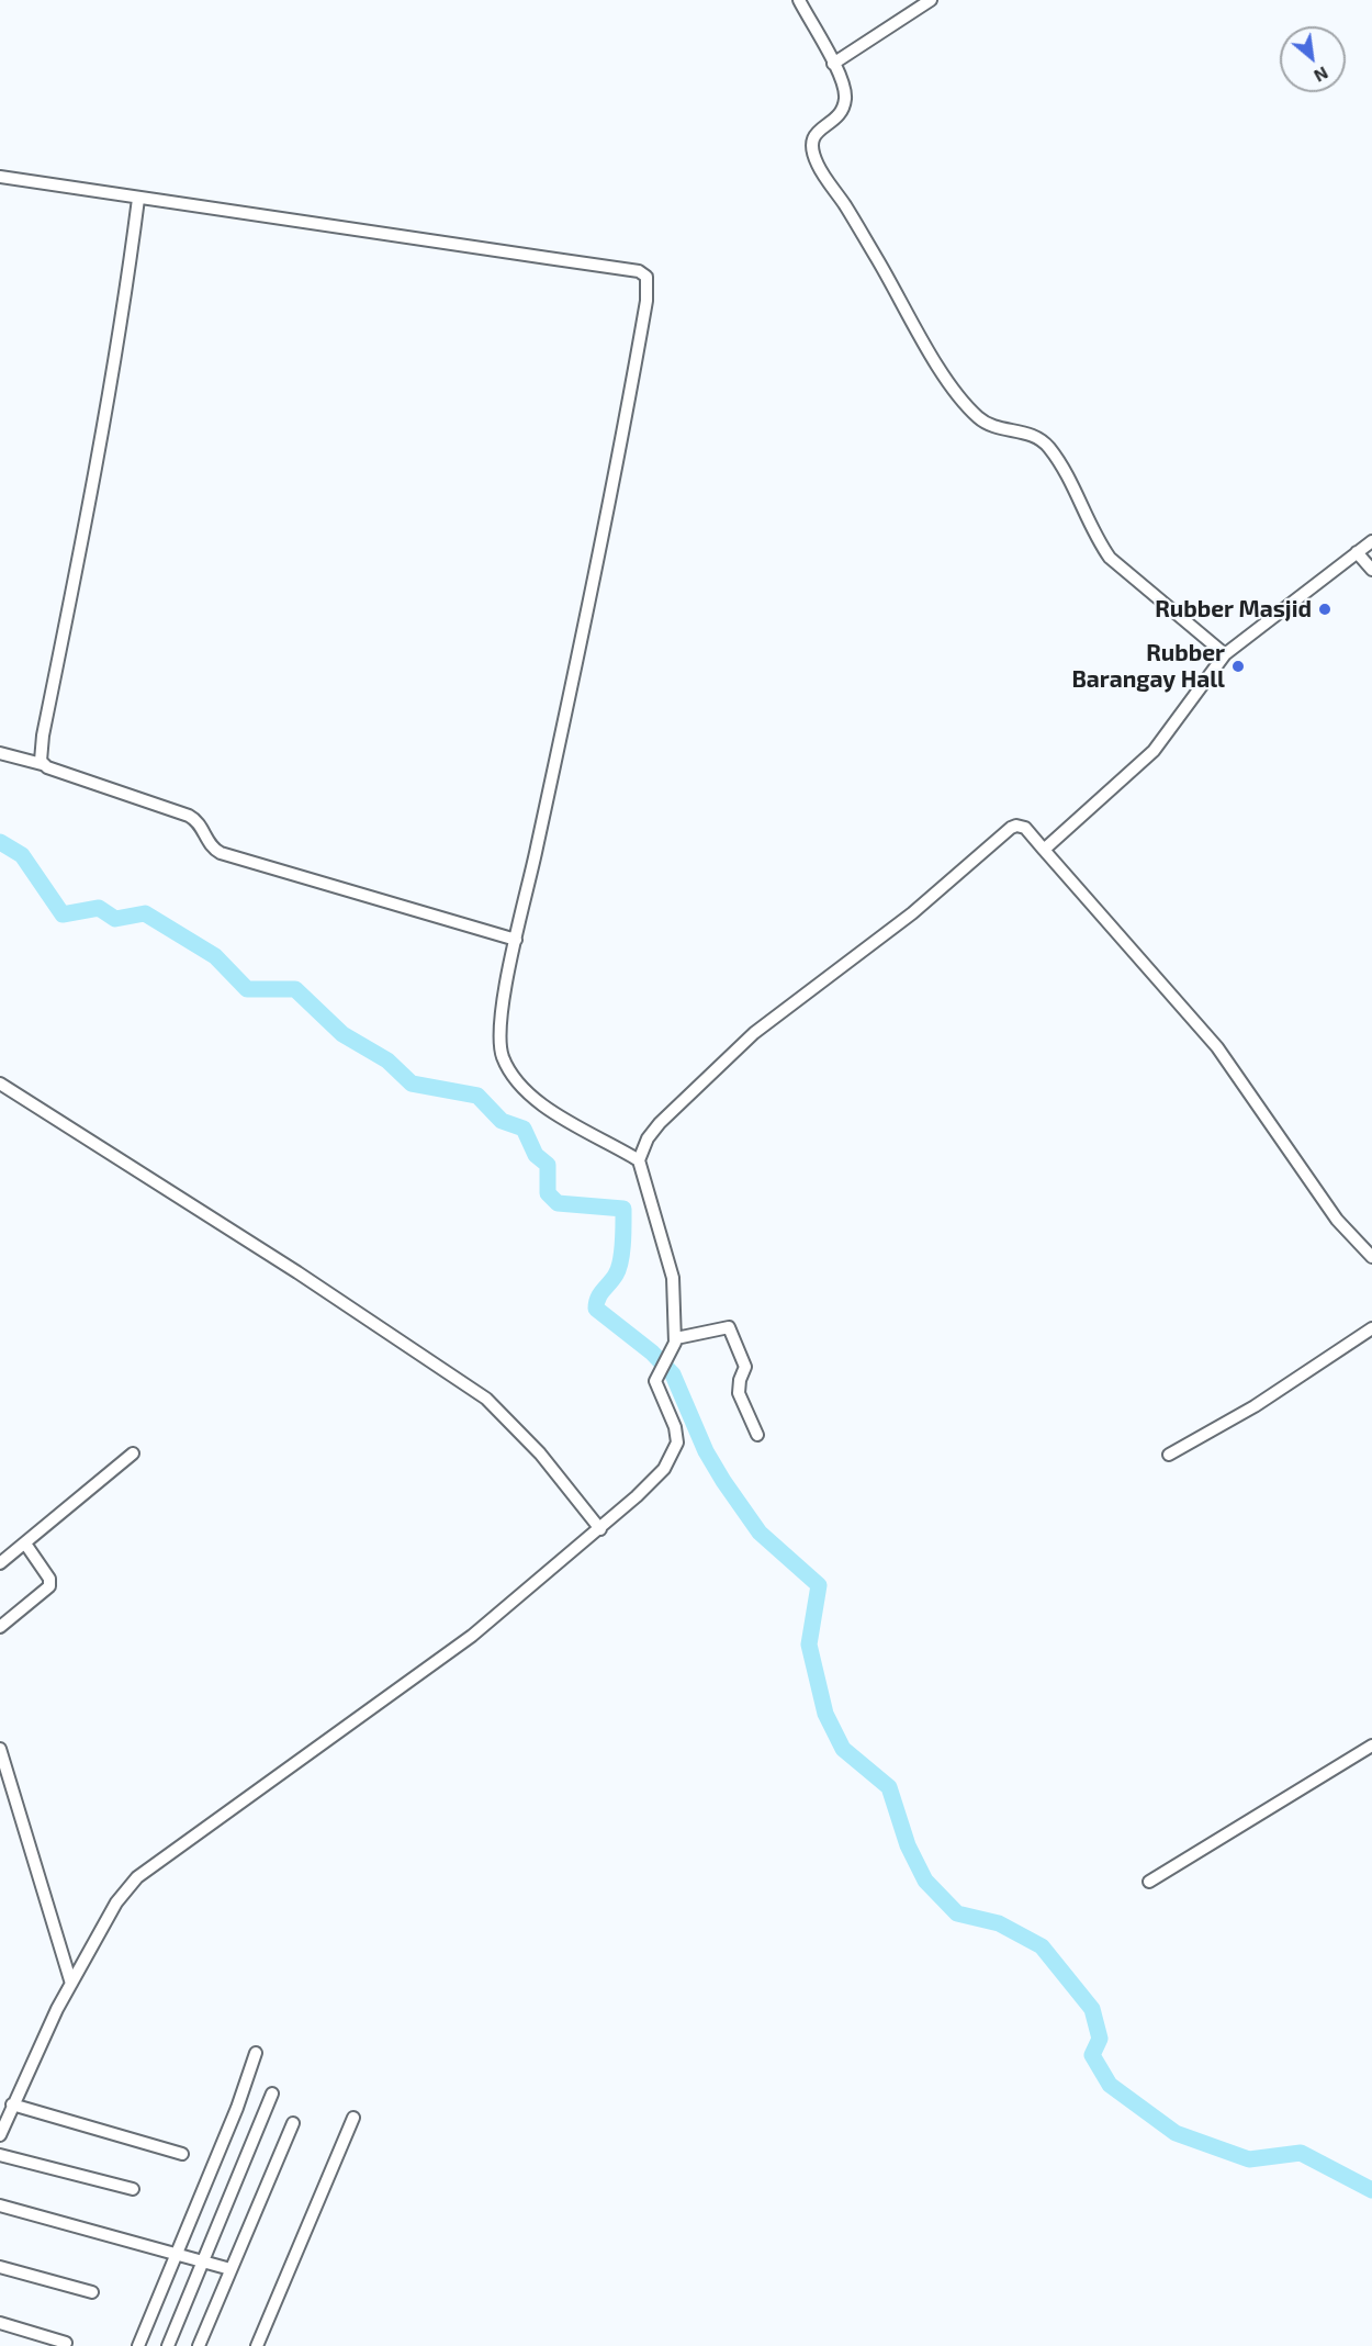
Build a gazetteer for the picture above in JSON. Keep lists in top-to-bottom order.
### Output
{
  "places": ["Rubber Masjid", "Rubber Barangay Hall"],
  "north": "bottom right"
}
